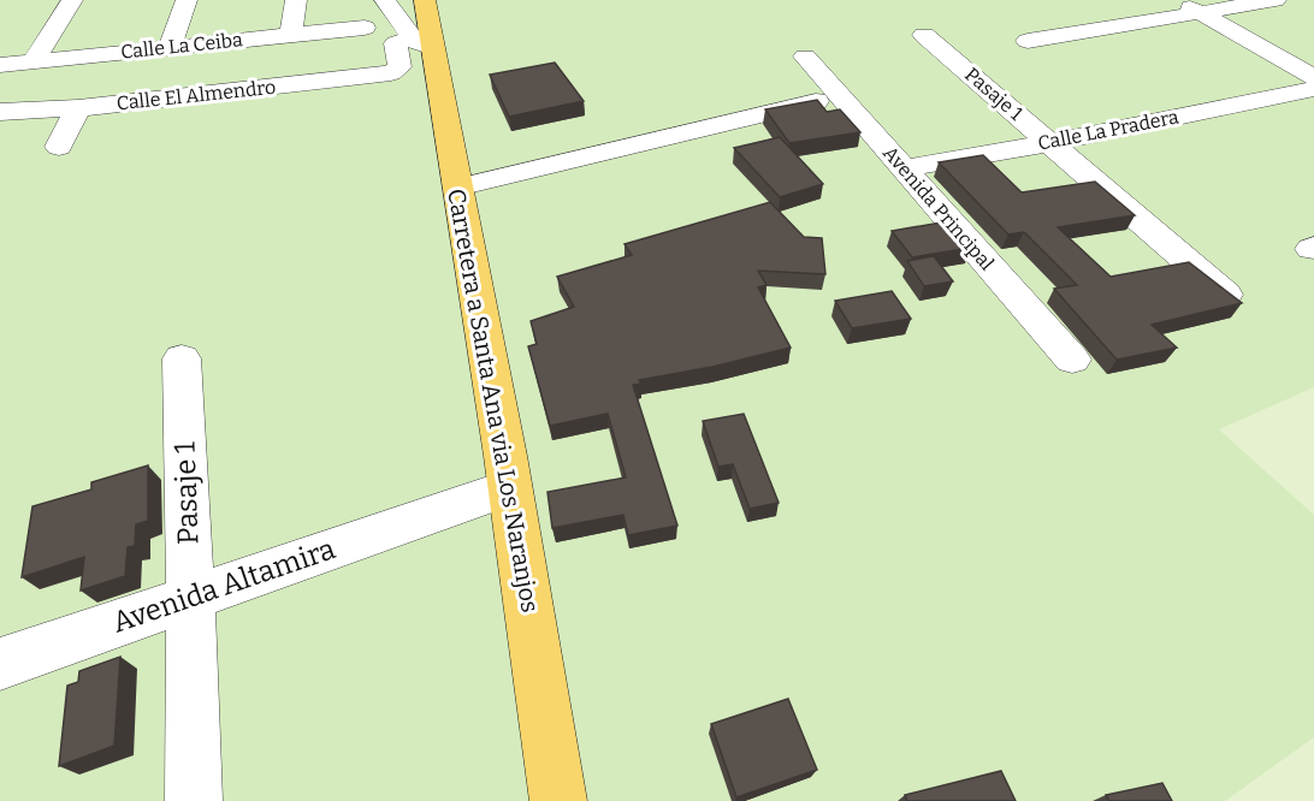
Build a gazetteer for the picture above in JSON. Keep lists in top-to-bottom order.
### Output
{
  "streets": {
    "main road": ["Carretera a Santa Ana via Los Naranjos"],
    "street": [
      "Calle La Ceiba",
      "Pasaje 1",
      "Calle El Almendro",
      "Calle La Pradera",
      "Avenida Principal",
      "Avenida Altamira"
    ]
  },
  "crossings": [
    ["Pasaje 1", "Calle La Pradera"],
    ["Pasaje 1", "Avenida Altamira"],
    ["Calle El Almendro", "Carretera a Santa Ana via Los Naranjos"],
    ["Calle La Pradera", "Avenida Principal"],
    ["Carretera a Santa Ana via Los Naranjos", "Avenida Altamira"]
  ]
}
